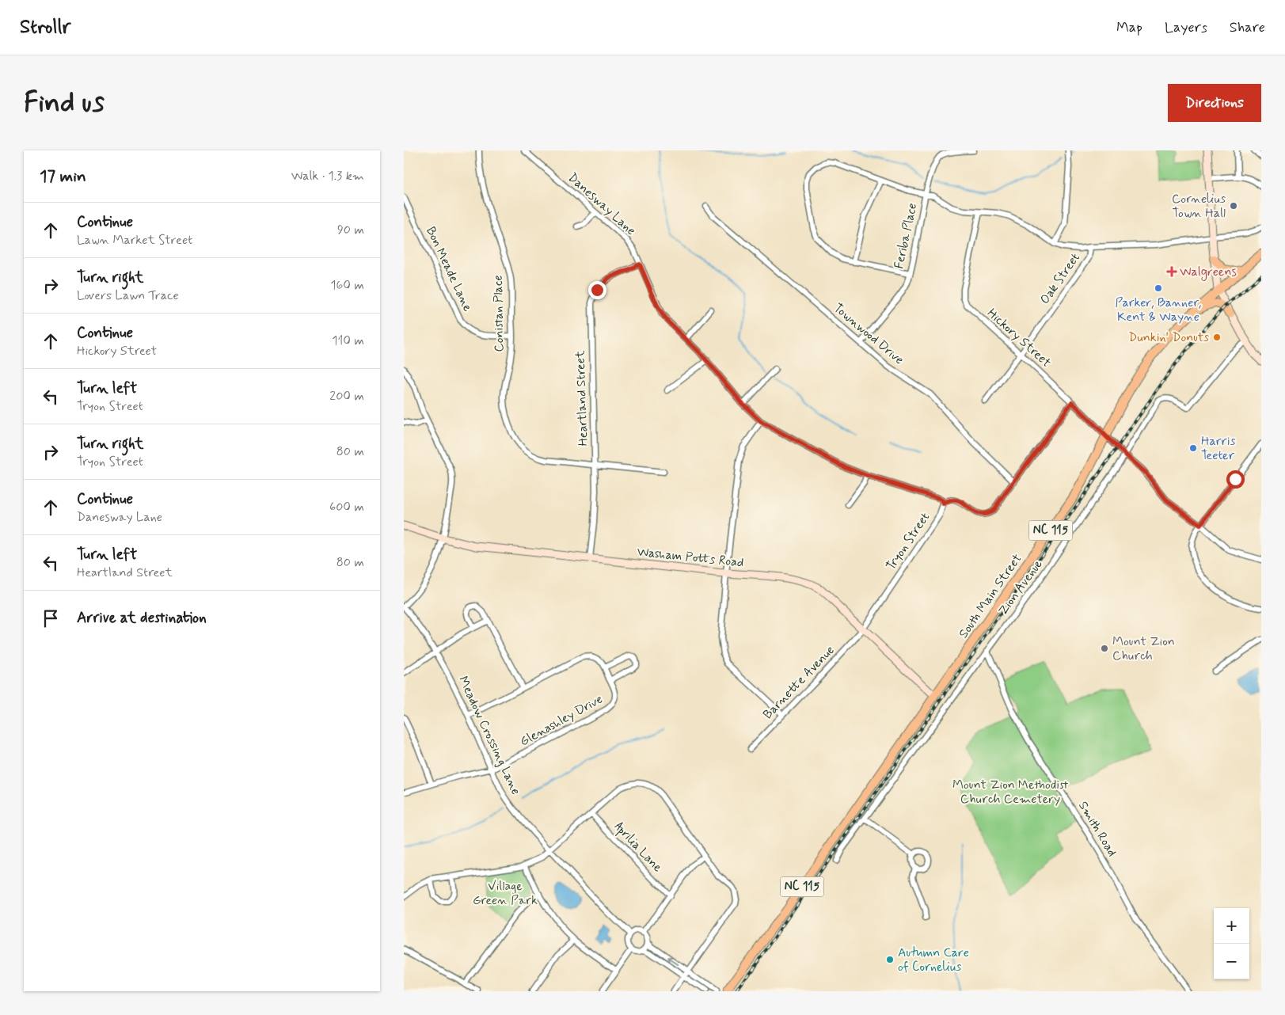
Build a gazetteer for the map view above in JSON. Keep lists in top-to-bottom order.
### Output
{
  "streets": {
    "main road": ["NC 115", "South Main Street"],
    "street": [
      "Danesway Lane",
      "Feriba Place",
      "Bon Meade Lane",
      "Oak Street",
      "Conistan Place",
      "Townwood Drive",
      "Hickory Street",
      "Heartland Street",
      "Tryon Street",
      "Washam Potts Road",
      "Zion Avenue",
      "Barnette Avenue",
      "Glenashley Drive",
      "Meadow Crossing Lane",
      "Smith Road",
      "Aprilia Lane"
    ]
  },
  "crossings": [
    ["Danesway Lane", "Heartland Street"],
    ["Danesway Lane", "Tryon Street"],
    ["Feriba Place", "Townwood Drive"],
    ["Bon Meade Lane", "Conistan Place"],
    ["Oak Street", "Hickory Street"],
    ["Conistan Place", "Heartland Street"],
    ["Townwood Drive", "Tryon Street"],
    ["Hickory Street", "Tryon Street"],
    ["Hickory Street", "Zion Avenue"],
    ["Hickory Street", "South Main Street"],
    ["Heartland Street", "Washam Potts Road"],
    ["NC 115", "South Main Street"],
    ["Tryon Street", "Washam Potts Road"],
    ["Tryon Street", "Barnette Avenue"],
    ["Washam Potts Road", "South Main Street"],
    ["Washam Potts Road", "Barnette Avenue"],
    ["Zion Avenue", "Smith Road"],
    ["Glenashley Drive", "Meadow Crossing Lane"]
  ],
  "parks": ["Mount Zion Methodist Church Cemetery", "Village Green Park"],
  "places": {
    "other": [
      "Cornelius Town Hall",
      "Parker, Banner, Kent & Wayne",
      "Dunkin' Donuts",
      "Harris Teeter",
      "Mount Zion Church",
      "Autumn Care of Cornelius"
    ],
    "health": ["Walgreens"]
  },
  "page": {
    "header": "Strollr",
    "nav": ["Map", "Layers", "Share"],
    "buttons": "Directions",
    "title": "Find us",
    "heading": ["17 min", "Walk · 1.3 km"],
    "list": [
      ["Continue", "Lawn Market Street", "90 m"],
      ["Turn right", "Lovers Lawn Trace", "160 m"],
      ["Continue", "Hickory Street", "110 m"],
      ["Turn left", "Tryon Street", "200 m"],
      ["Turn right", "Tryon Street", "80 m"],
      ["Continue", "Danesway Lane", "600 m"],
      ["Turn left", "Heartland Street", "80 m"],
      "Arrive at destination"
    ],
    "map_buttons": ["+", "−"]
  }
}
